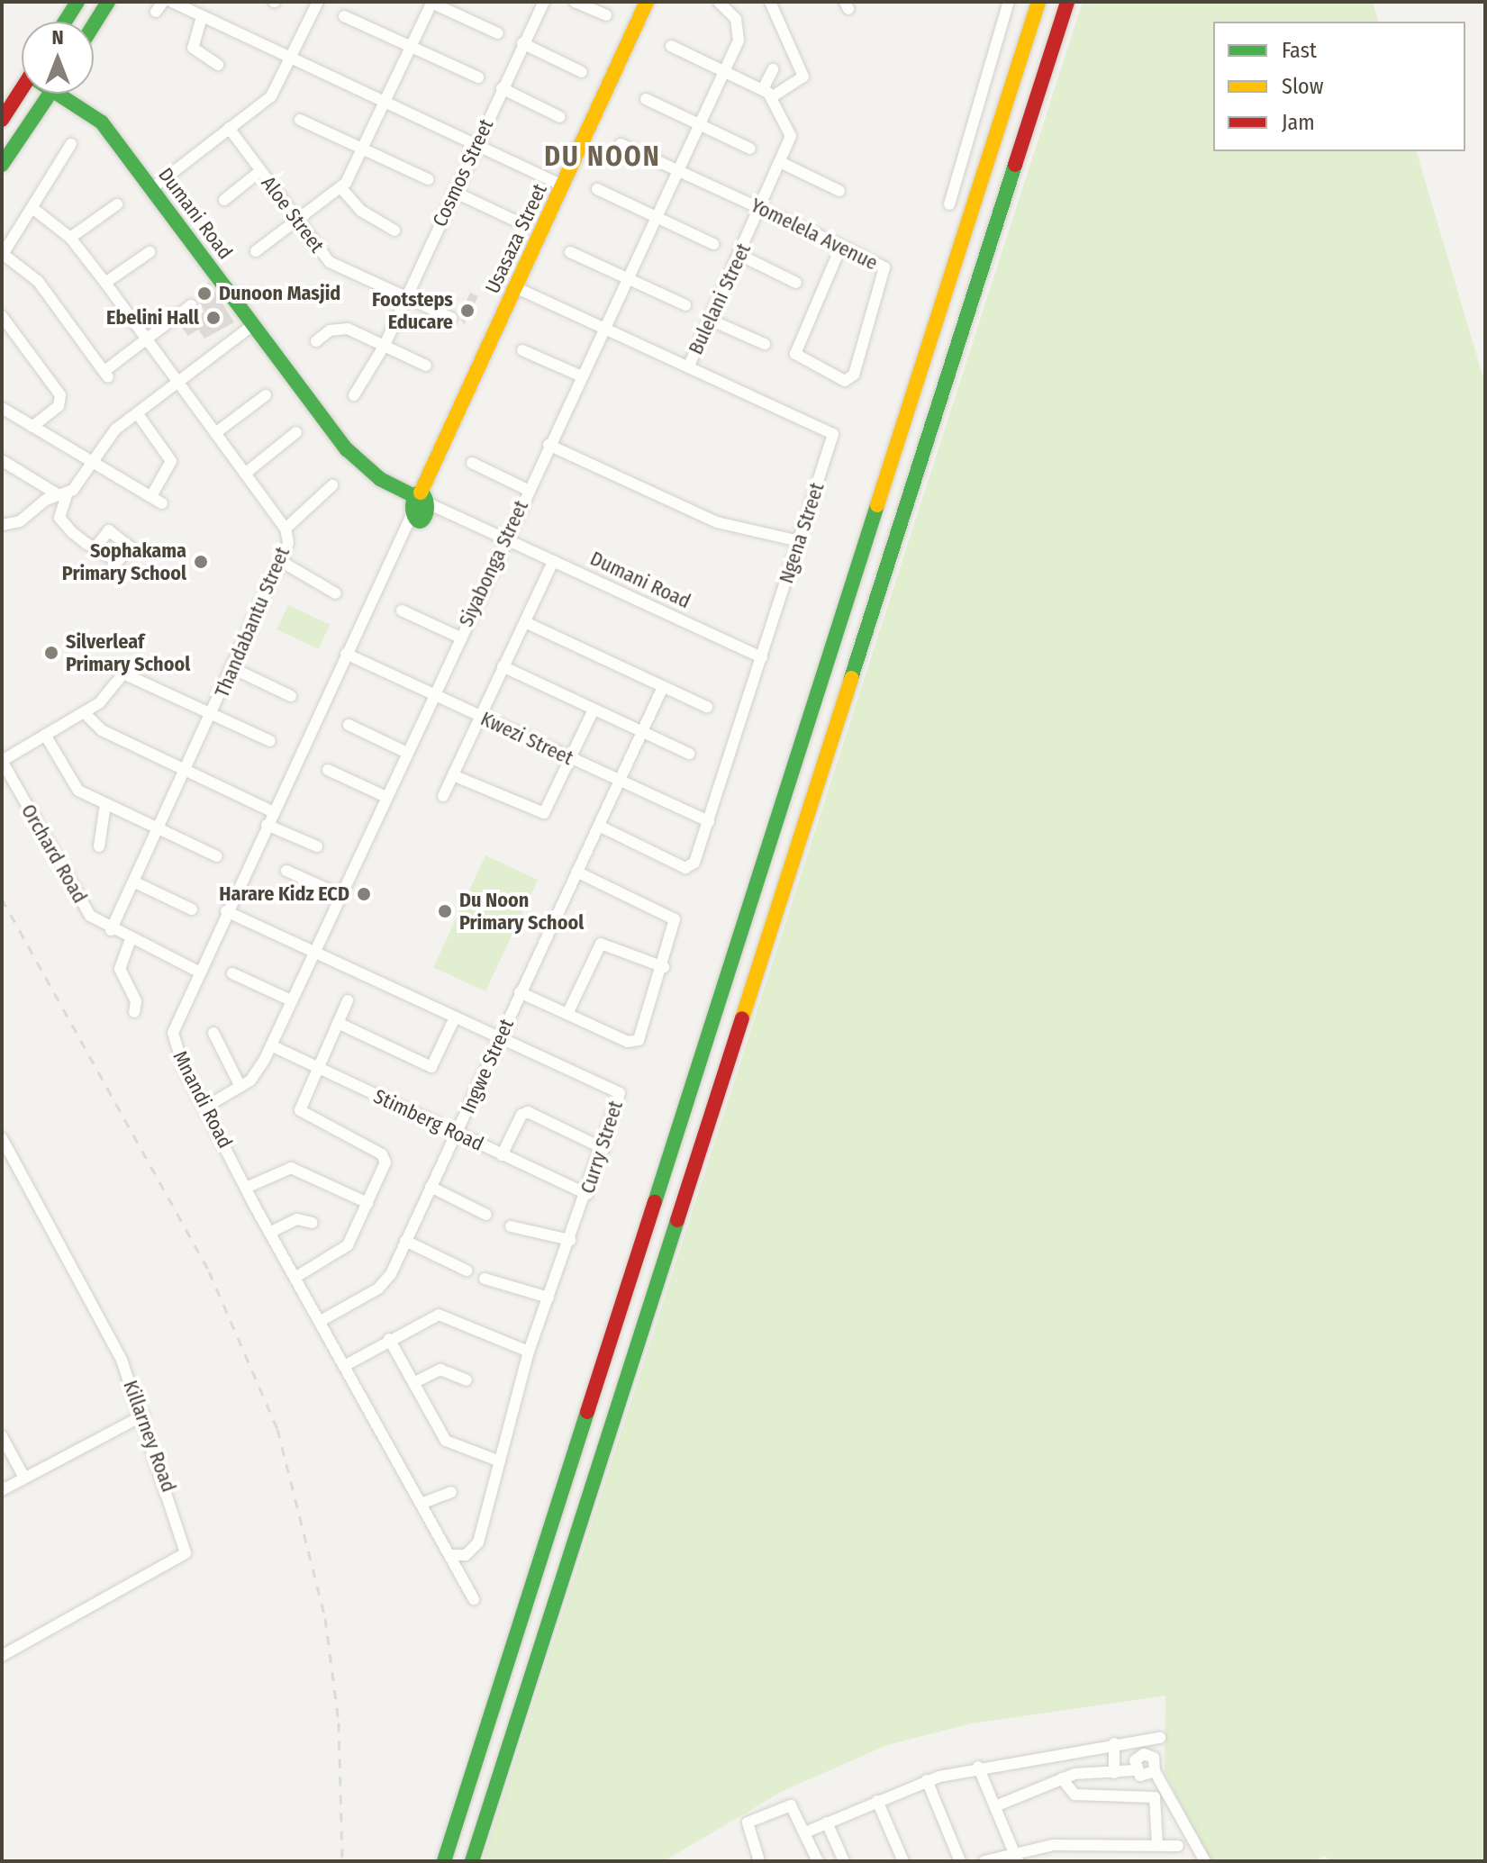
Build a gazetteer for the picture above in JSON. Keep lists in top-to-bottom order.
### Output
{
  "streets": {
    "main road": ["Dumani Road", "Usasaza Street"],
    "street": [
      "Cosmos Street",
      "Aloe Street",
      "Yomelela Avenue",
      "Bulelani Street",
      "Ngena Street",
      "Siyabonga Street",
      "Thandabantu Street",
      "Kwezi Street",
      "Orchard Road",
      "Ingwe Street",
      "Mnandi Road",
      "Stimberg Road",
      "Curry Street",
      "Killarney Road"
    ]
  },
  "crossings": [
    ["Cosmos Street", "Aloe Street"],
    ["Dumani Road", "Usasaza Street"],
    ["Dumani Road", "Ngena Street"],
    ["Dumani Road", "Siyabonga Street"],
    ["Dumani Road", "Mnandi Road"],
    ["Yomelela Avenue", "Bulelani Street"],
    ["Yomelela Avenue", "Siyabonga Street"],
    ["Usasaza Street", "Ngena Street"],
    ["Usasaza Street", "Mnandi Road"],
    ["Bulelani Street", "Ngena Street"],
    ["Ngena Street", "Siyabonga Street"],
    ["Ngena Street", "Kwezi Street"],
    ["Ngena Street", "Ingwe Street"],
    ["Siyabonga Street", "Kwezi Street"],
    ["Siyabonga Street", "Mnandi Road"],
    ["Siyabonga Street", "Stimberg Road"],
    ["Siyabonga Street", "Curry Street"],
    ["Thandabantu Street", "Orchard Road"],
    ["Kwezi Street", "Ingwe Street"],
    ["Kwezi Street", "Mnandi Road"],
    ["Orchard Road", "Mnandi Road"],
    ["Ingwe Street", "Mnandi Road"],
    ["Ingwe Street", "Stimberg Road"],
    ["Ingwe Street", "Curry Street"],
    ["Mnandi Road", "Curry Street"],
    ["Stimberg Road", "Curry Street"]
  ],
  "districts": ["DU NOON"],
  "places": [
    "Dunoon Masjid",
    "Footsteps Educare",
    "Ebelini Hall",
    "Sophakama Primary School",
    "Silverleaf Primary School",
    "Harare Kidz ECD",
    "Du Noon Primary School"
  ],
  "legend": ["Fast", "Slow", "Jam"],
  "north": "top"
}
